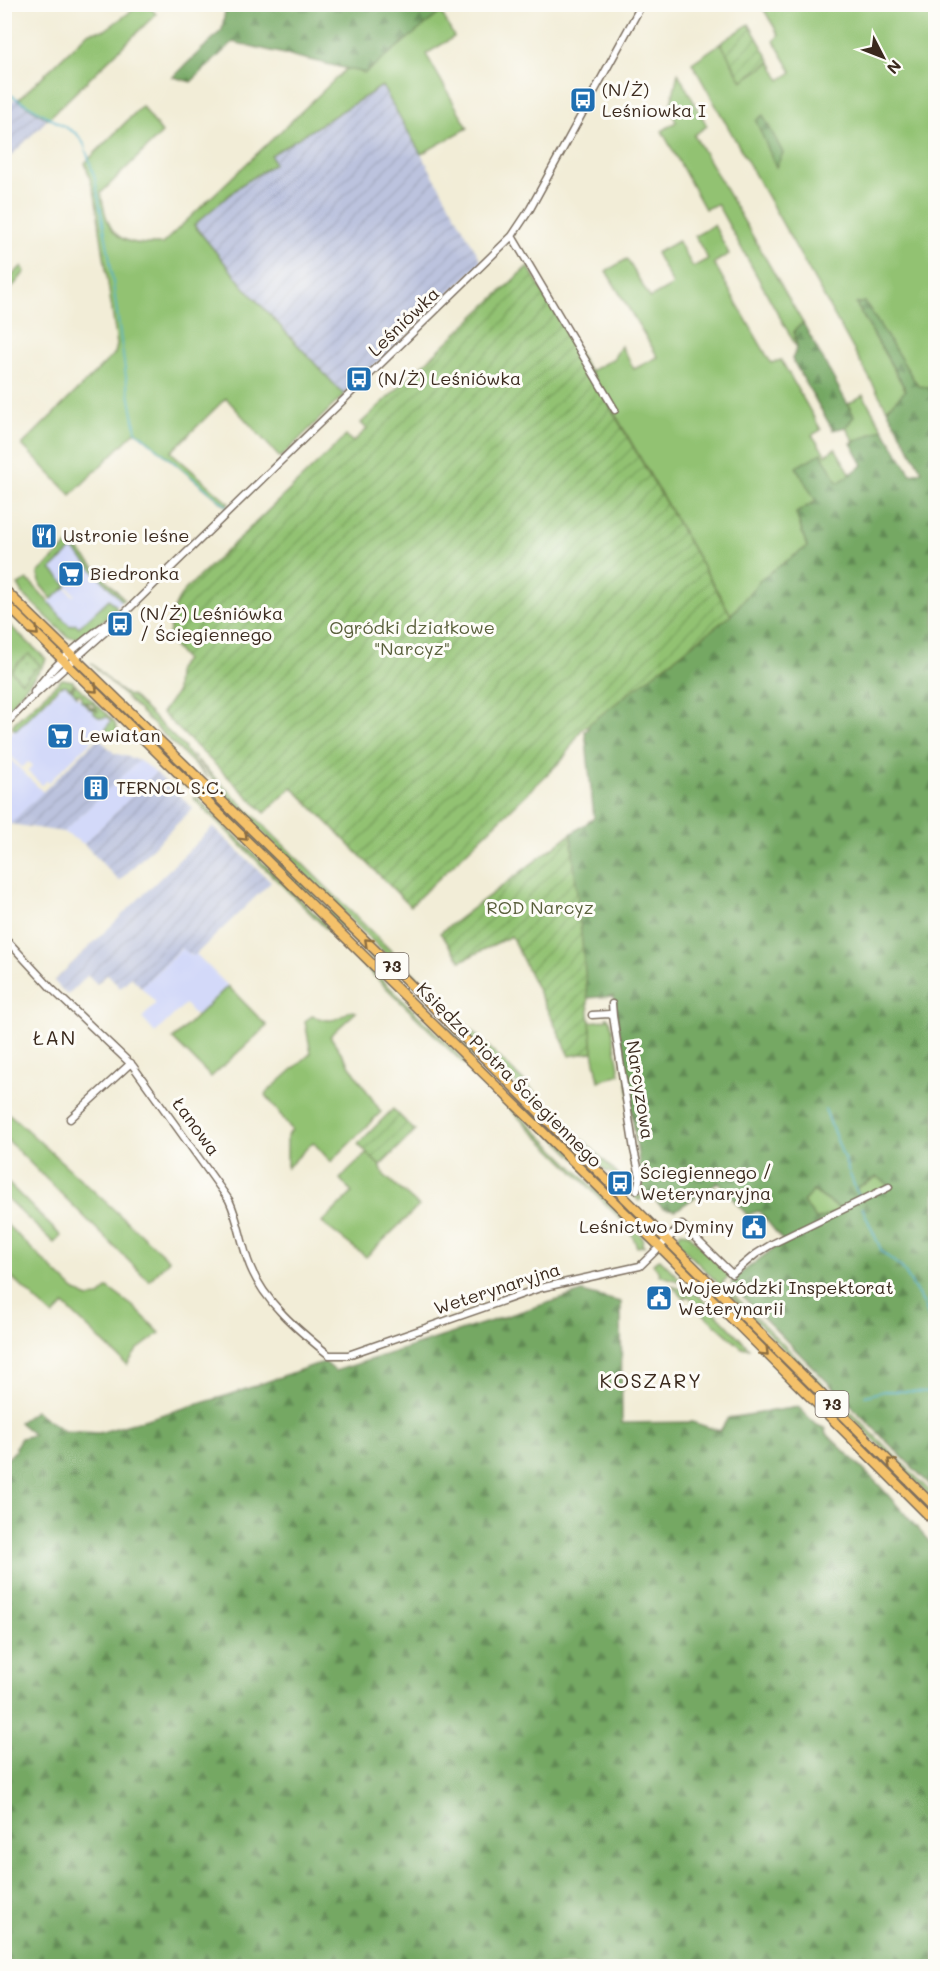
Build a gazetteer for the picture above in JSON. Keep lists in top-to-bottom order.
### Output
{
  "streets": {
    "main road": ["73", "Księdza Piotra Ściegiennego"],
    "street": [
      "Leśniówka",
      "Narcyzowa",
      "Łanowa",
      "Weterynaryjna"
    ]
  },
  "crossings": [
    ["Leśniówka", "Księdza Piotra Ściegiennego"],
    ["Księdza Piotra Ściegiennego", "Weterynaryjna"],
    ["Łanowa", "Weterynaryjna"]
  ],
  "districts": ["ŁAN", "KOSZARY"],
  "parks": ["Ogródki działkowe \"Narcyz\"", "ROD Narcyz"],
  "places": {
    "bus stop": [
      "(N/Ż) Leśniowka I",
      "(N/Ż) Leśniówka",
      "(N/Ż) Leśniówka / Ściegiennego",
      "Ściegiennego / Weterynaryjna"
    ],
    "restaurant": ["Ustronie leśne"],
    "supermarket": ["Biedronka", "Lewiatan"],
    "building": ["TERNOL S.C."],
    "public building": ["Leśnictwo Dyminy", "Wojewódzki Inspektorat Weterynarii"]
  },
  "north": "bottom right"
}
